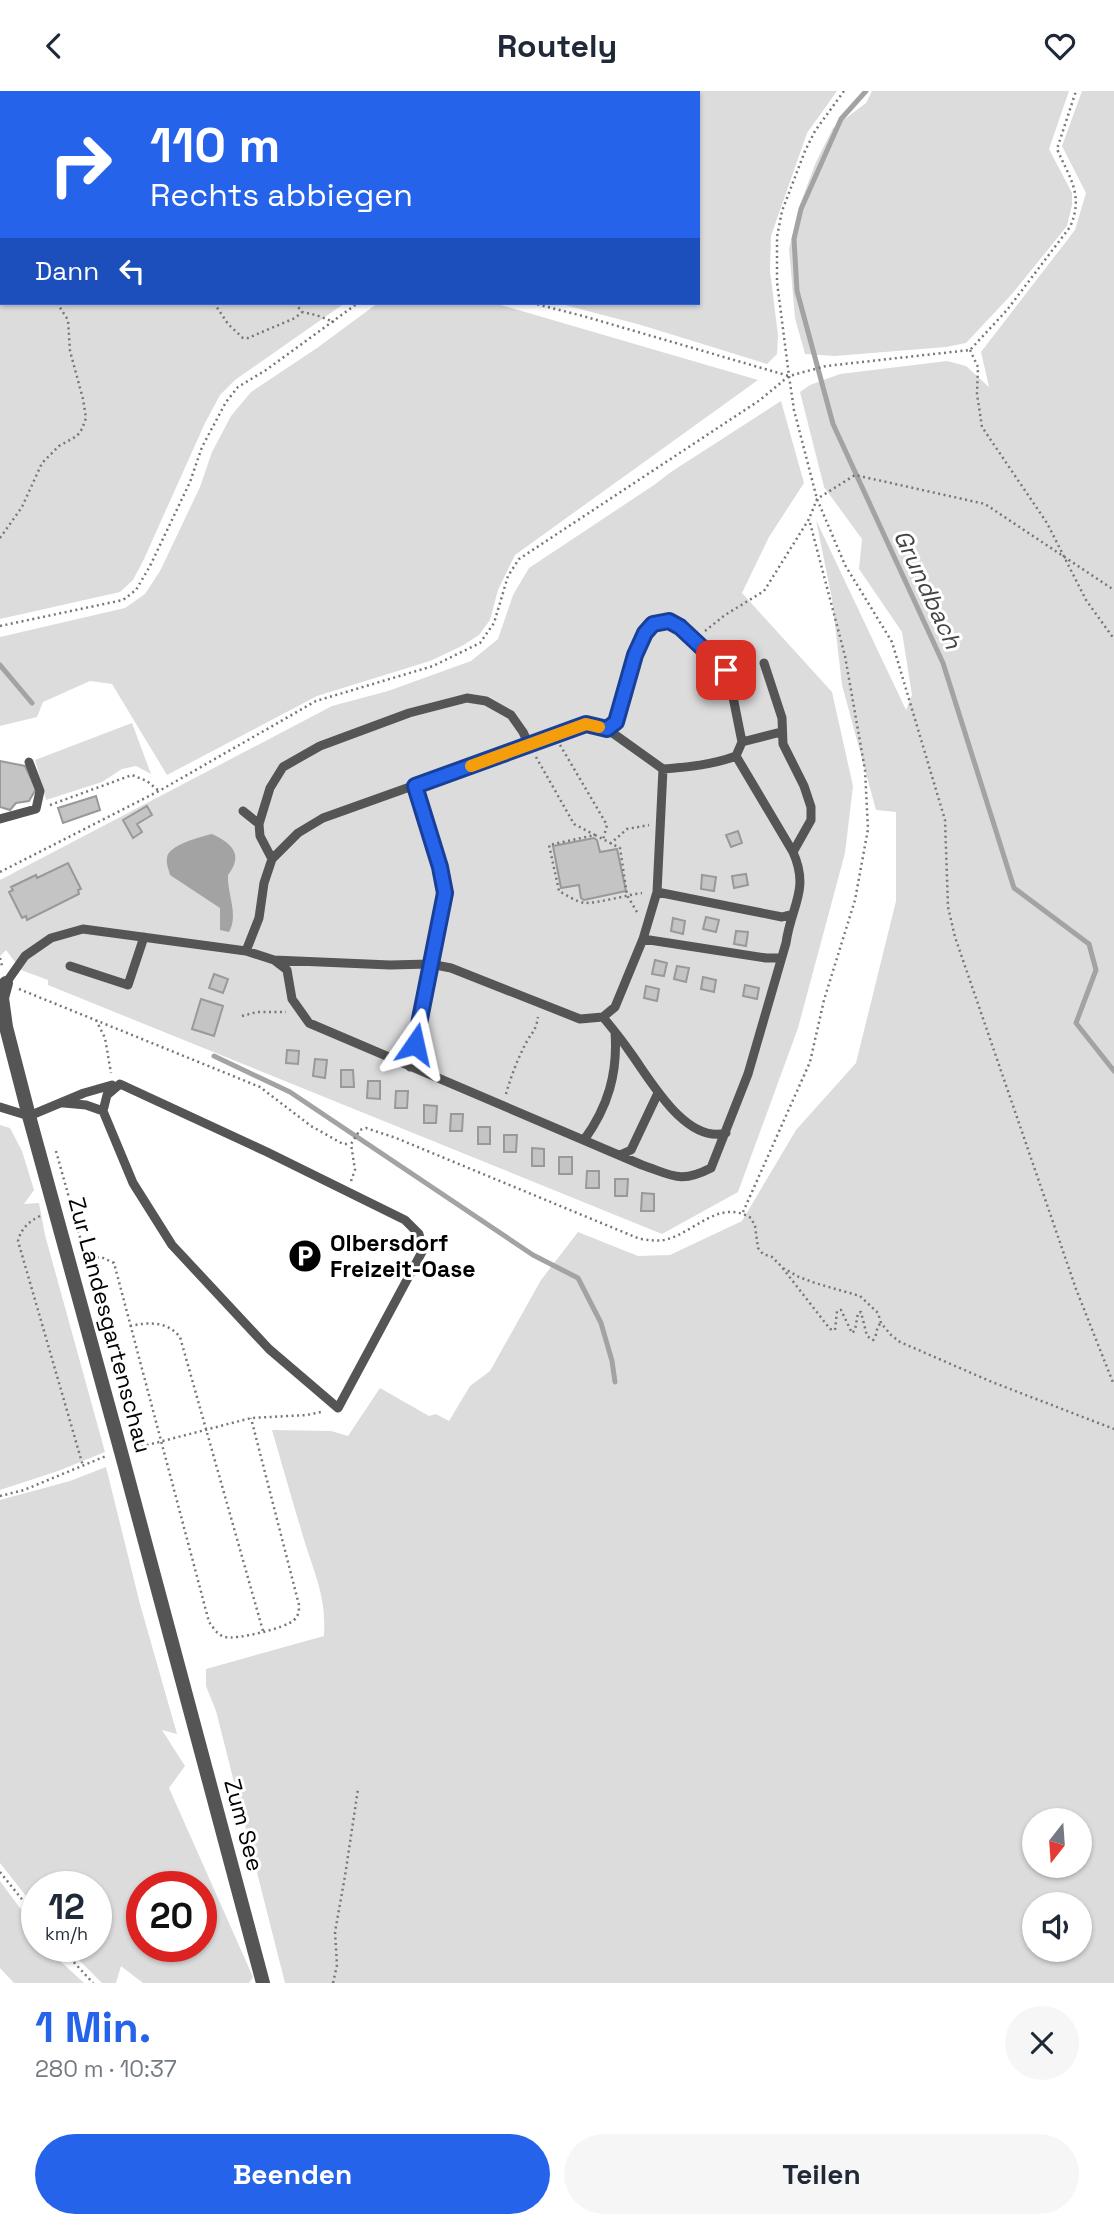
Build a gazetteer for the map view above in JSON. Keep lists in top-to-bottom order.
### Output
{
  "streets": {
    "street": ["Zur Landesgartenschau", "Zum See"]
  },
  "crossings": [
    ["Zur Landesgartenschau", "Zum See"]
  ],
  "water": ["Grundbach"],
  "places": {
    "parking": ["Olbersdorf Freizeit-Oase"]
  },
  "north": "bottom",
  "page": {
    "header": "Routely",
    "turn": ["110 m", "Rechts abbiegen"],
    "then": "Dann",
    "speed": "12 km/h",
    "limit": "20",
    "heading": ["1 Min.", "280 m · 10:37"],
    "buttons": ["Beenden", "Teilen"]
  }
}
